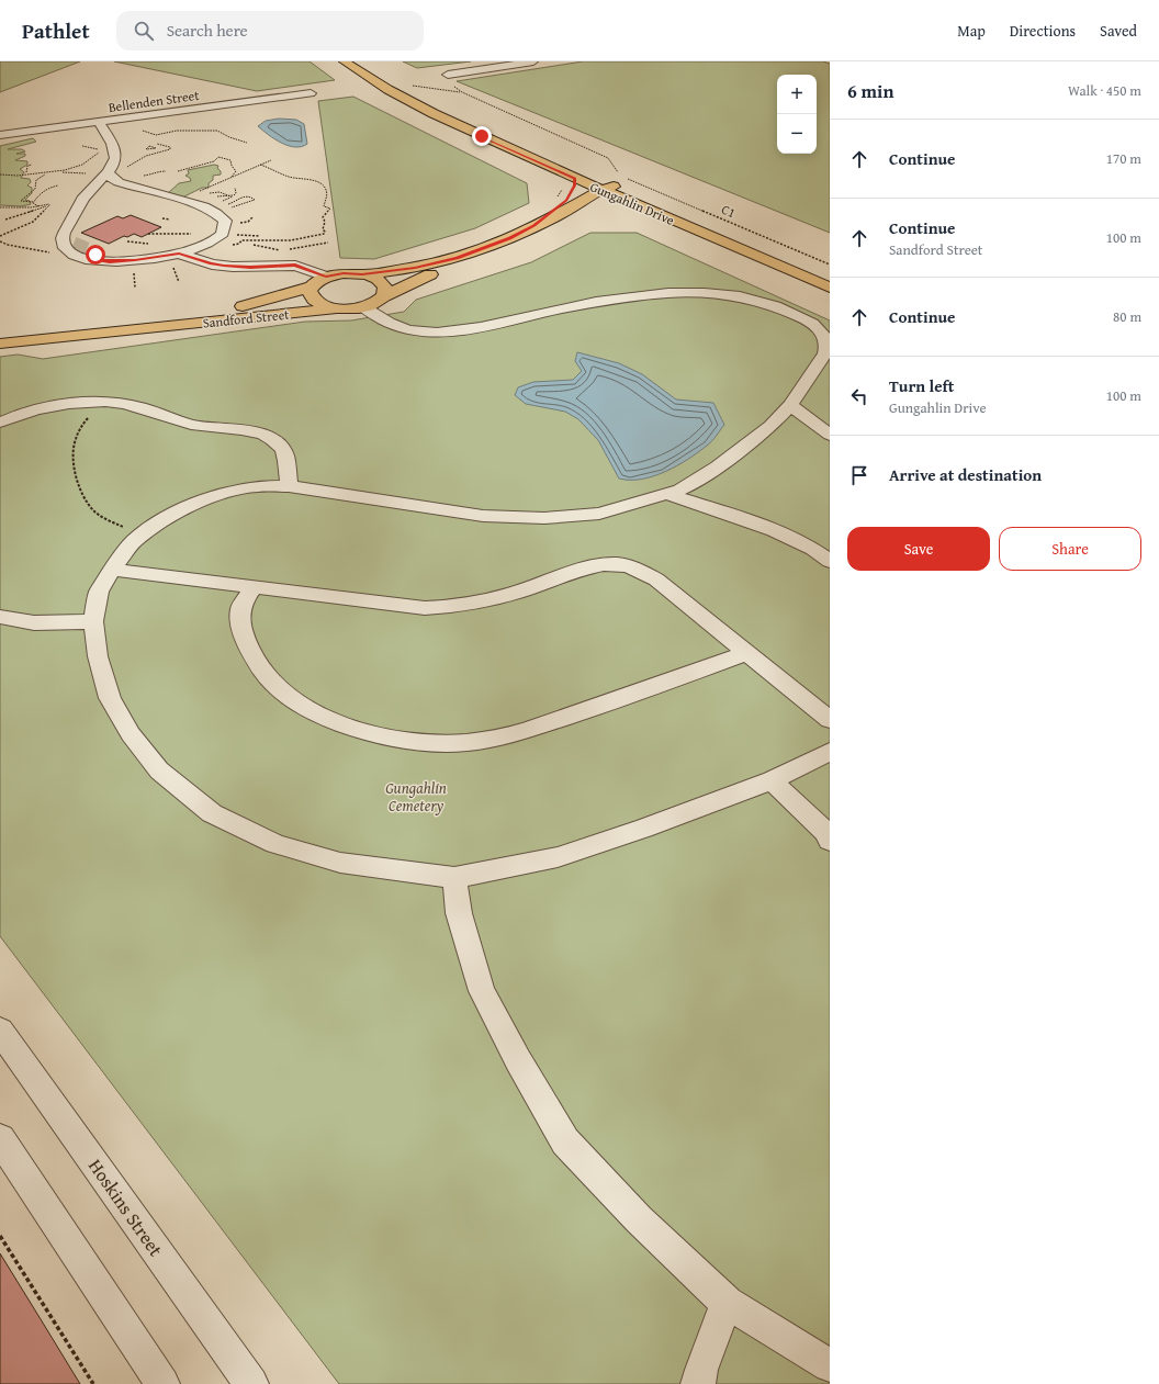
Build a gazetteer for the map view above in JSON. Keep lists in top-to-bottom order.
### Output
{
  "streets": {
    "main road": ["Gungahlin Drive", "Sandford Street"],
    "street": ["Bellenden Street", "Hoskins Street"],
    "path": ["C1"]
  },
  "crossings": [
    ["Gungahlin Drive", "C1"]
  ],
  "parks": ["Gungahlin Cemetery"],
  "page": {
    "header": "Pathlet",
    "search": "Search here",
    "nav": ["Map", "Directions", "Saved"],
    "heading": ["6 min", "Walk · 450 m"],
    "map_buttons": ["+", "−"],
    "list": [
      ["Continue", "170 m"],
      ["Continue", "Sandford Street", "100 m"],
      ["Continue", "80 m"],
      ["Turn left", "Gungahlin Drive", "100 m"],
      "Arrive at destination"
    ],
    "buttons": ["Save", "Share"]
  }
}
